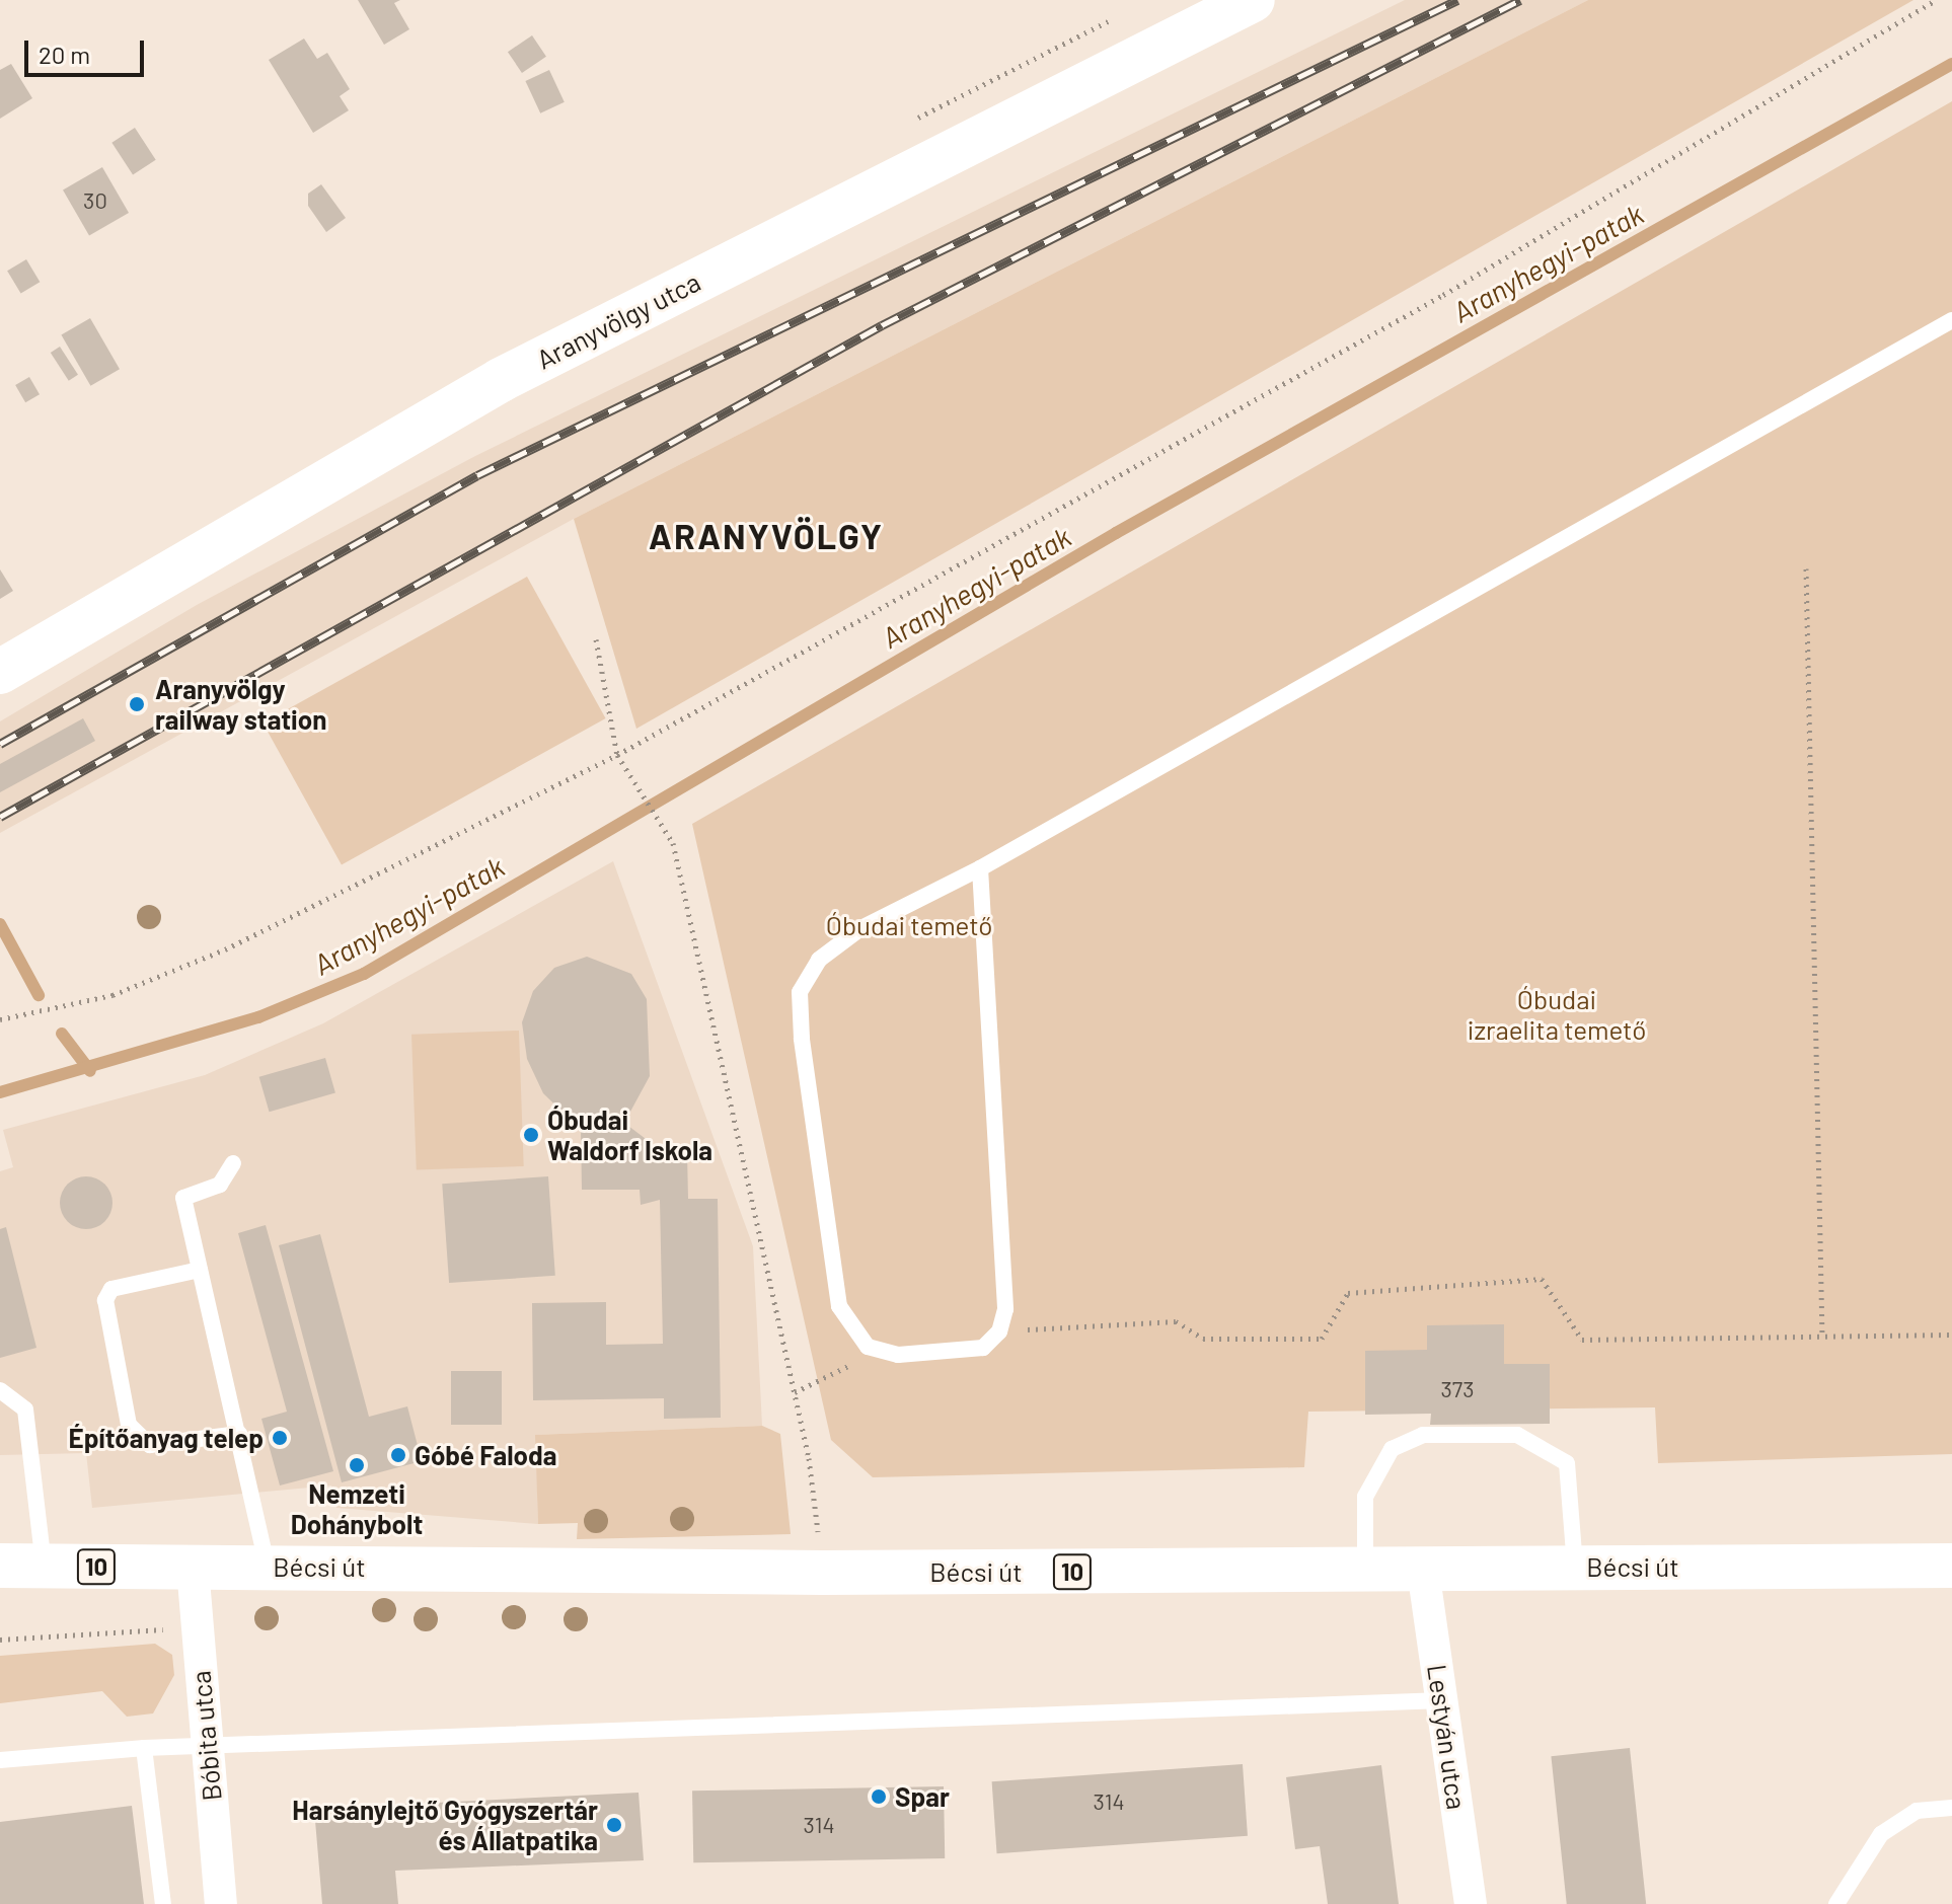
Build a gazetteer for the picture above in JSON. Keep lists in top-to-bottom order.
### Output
{
  "streets": {
    "main road": ["Aranyvölgy utca", "10", "Bécsi út"],
    "street": ["Bóbita utca", "Lestyán utca"]
  },
  "crossings": [
    ["Bécsi út", "Bóbita utca"],
    ["Bécsi út", "Lestyán utca"]
  ],
  "districts": ["ARANYVÖLGY"],
  "water": ["Aranyhegyi-patak"],
  "parks": ["Óbudai temető", "Óbudai izraelita temető"],
  "places": [
    "Aranyvölgy railway station",
    "Óbudai Waldorf Iskola",
    "Építőanyag telep",
    "Góbé Faloda",
    "Nemzeti Dohánybolt",
    "Spar",
    "Harsánylejtő Gyógyszertár és Állatpatika"
  ],
  "house_numbers": [
    "30",
    "373",
    "314",
    "314"
  ],
  "scale_bar": "20 m"
}
